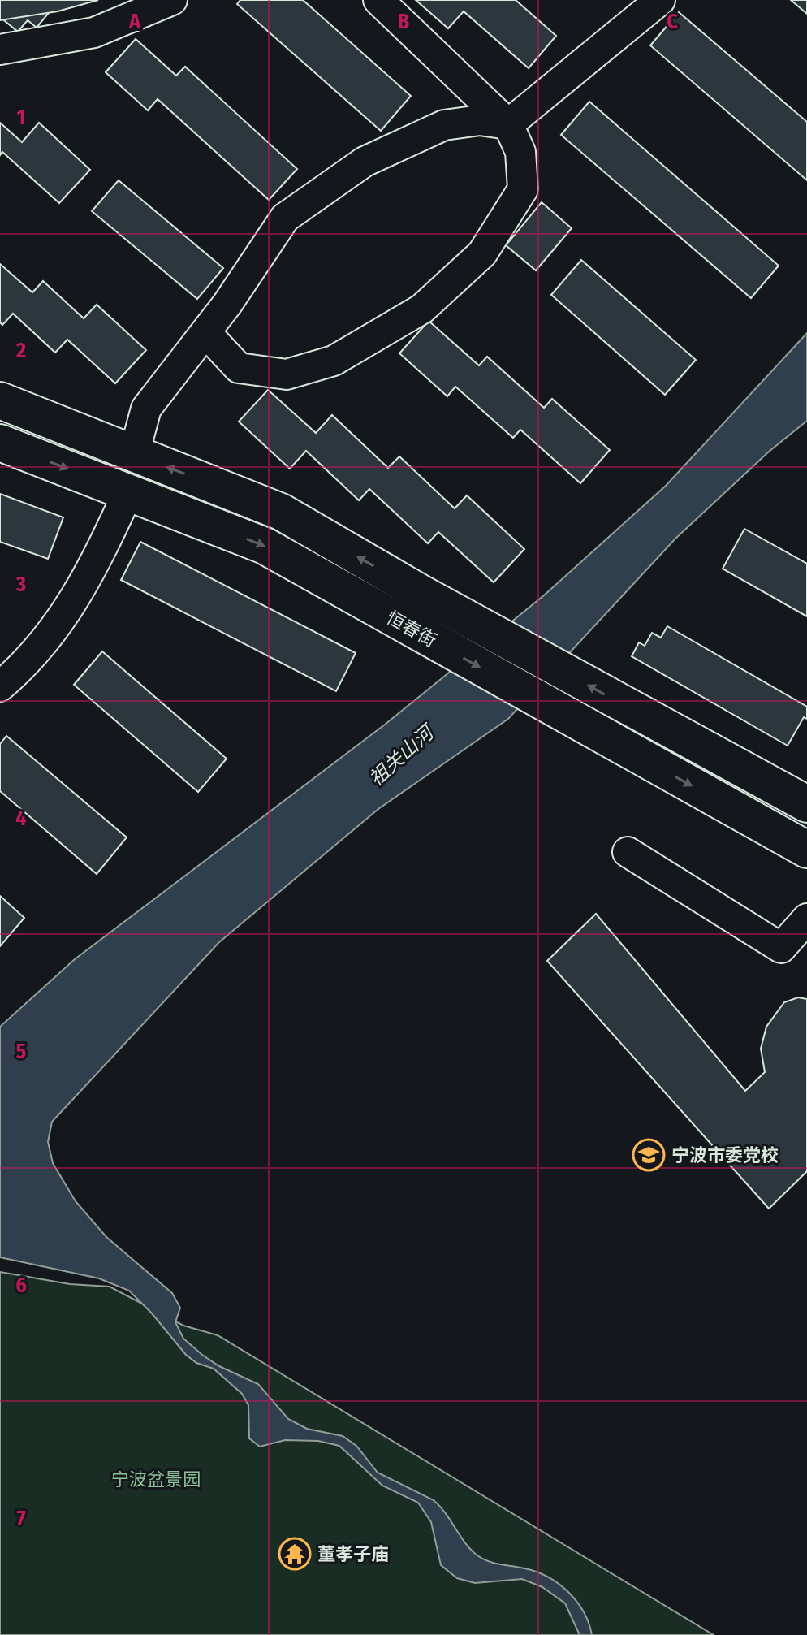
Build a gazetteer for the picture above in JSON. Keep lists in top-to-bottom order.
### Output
{
  "streets": {
    "main road": ["恒春街"]
  },
  "water": ["祖关山河"],
  "parks": ["宁波盆景园"],
  "places": {
    "school or university": ["宁波市委党校"],
    "temple": ["董孝子庙"]
  },
  "grid": {
    "columns": ["A", "B", "C"],
    "rows": [
      "1",
      "2",
      "3",
      "4",
      "5",
      "6",
      "7"
    ]
  }
}
